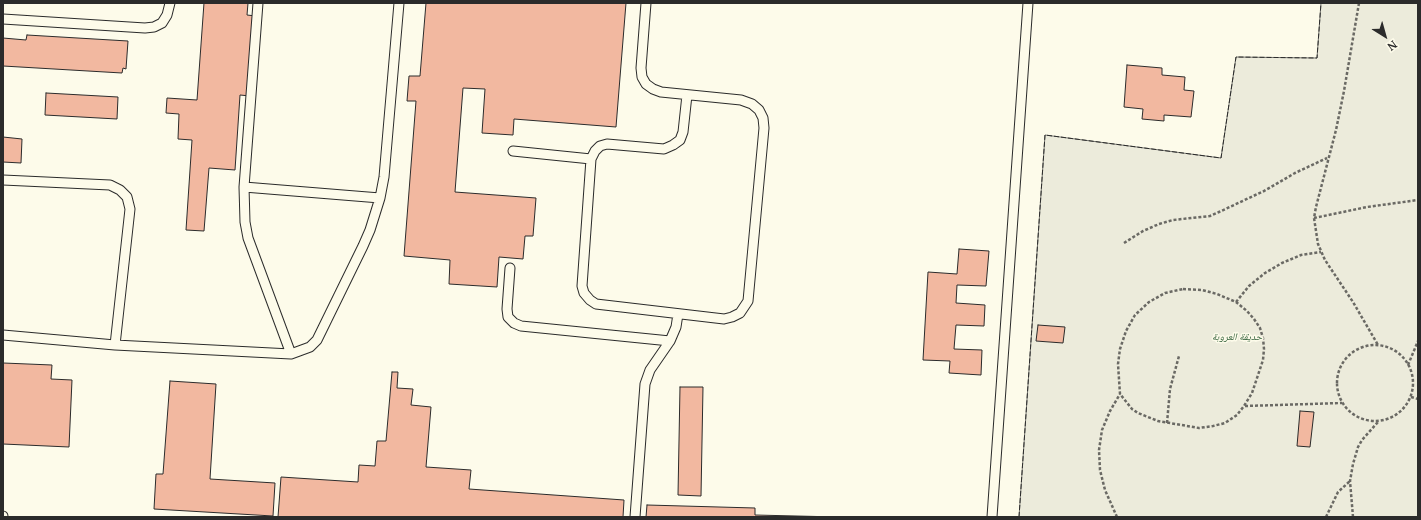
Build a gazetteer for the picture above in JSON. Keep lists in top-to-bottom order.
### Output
{
  "parks": ["حديقة العروبة"],
  "north": "bottom right"
}
